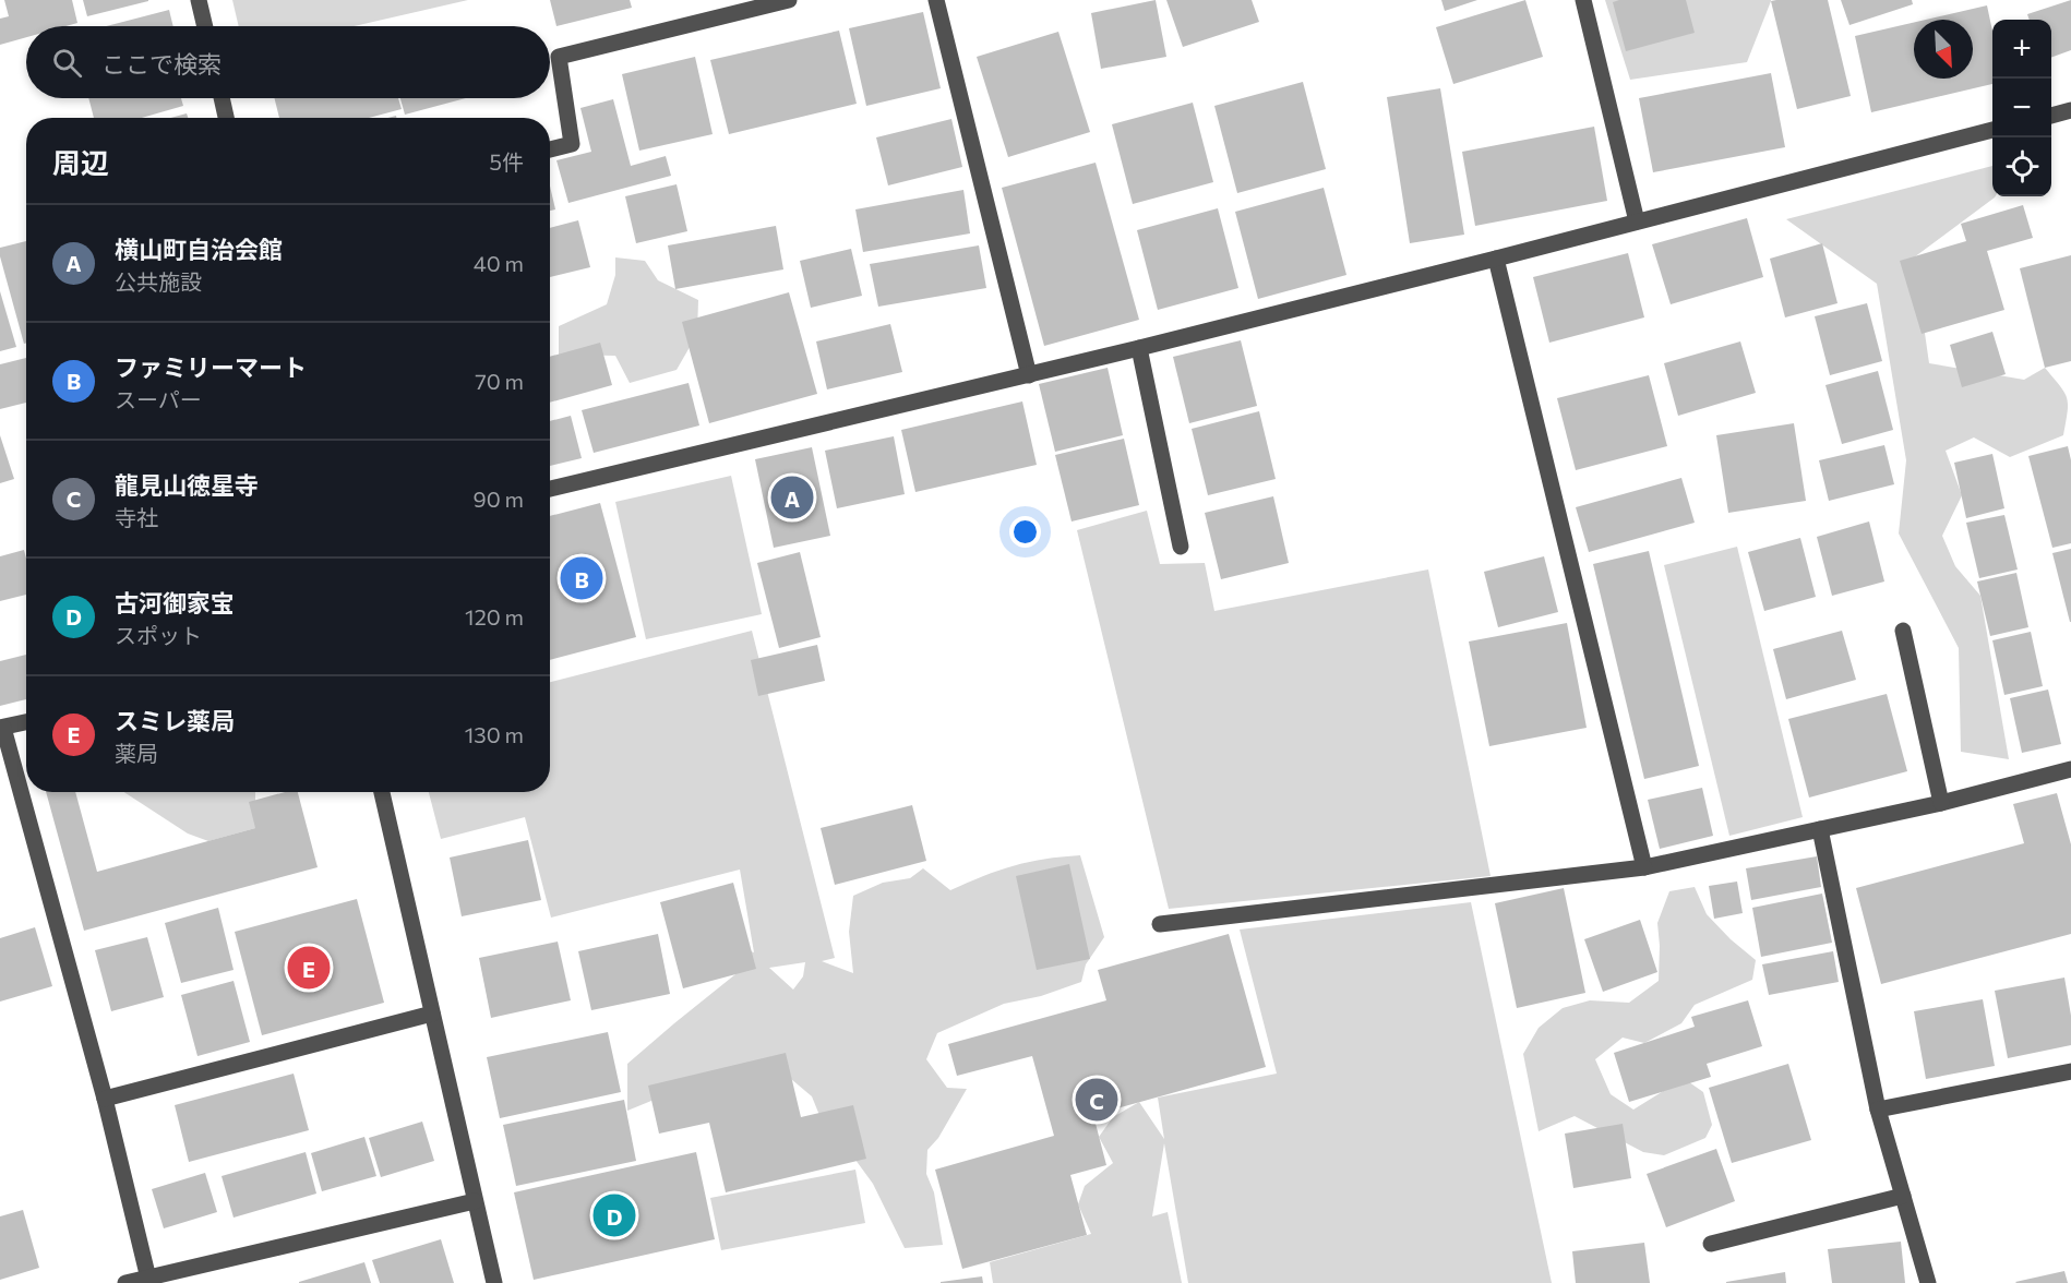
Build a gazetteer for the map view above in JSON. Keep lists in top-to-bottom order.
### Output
{
  "north": "bottom right",
  "page": {
    "map_buttons": ["+", "−"],
    "search": "ここで検索",
    "heading": ["周辺", "5件"],
    "list": [
      {
        "mark": "A",
        "name": "横山町自治会館",
        "note": "公共施設",
        "value": "40 m"
      },
      {
        "mark": "B",
        "name": "ファミリーマート",
        "note": "スーパー",
        "value": "70 m"
      },
      {
        "mark": "C",
        "name": "龍見山徳星寺",
        "note": "寺社",
        "value": "90 m"
      },
      {
        "mark": "D",
        "name": "古河御家宝",
        "note": "スポット",
        "value": "120 m"
      },
      {
        "mark": "E",
        "name": "スミレ薬局",
        "note": "薬局",
        "value": "130 m"
      }
    ],
    "pins": [
      "A",
      "B",
      "E",
      "C",
      "D"
    ]
  }
}
